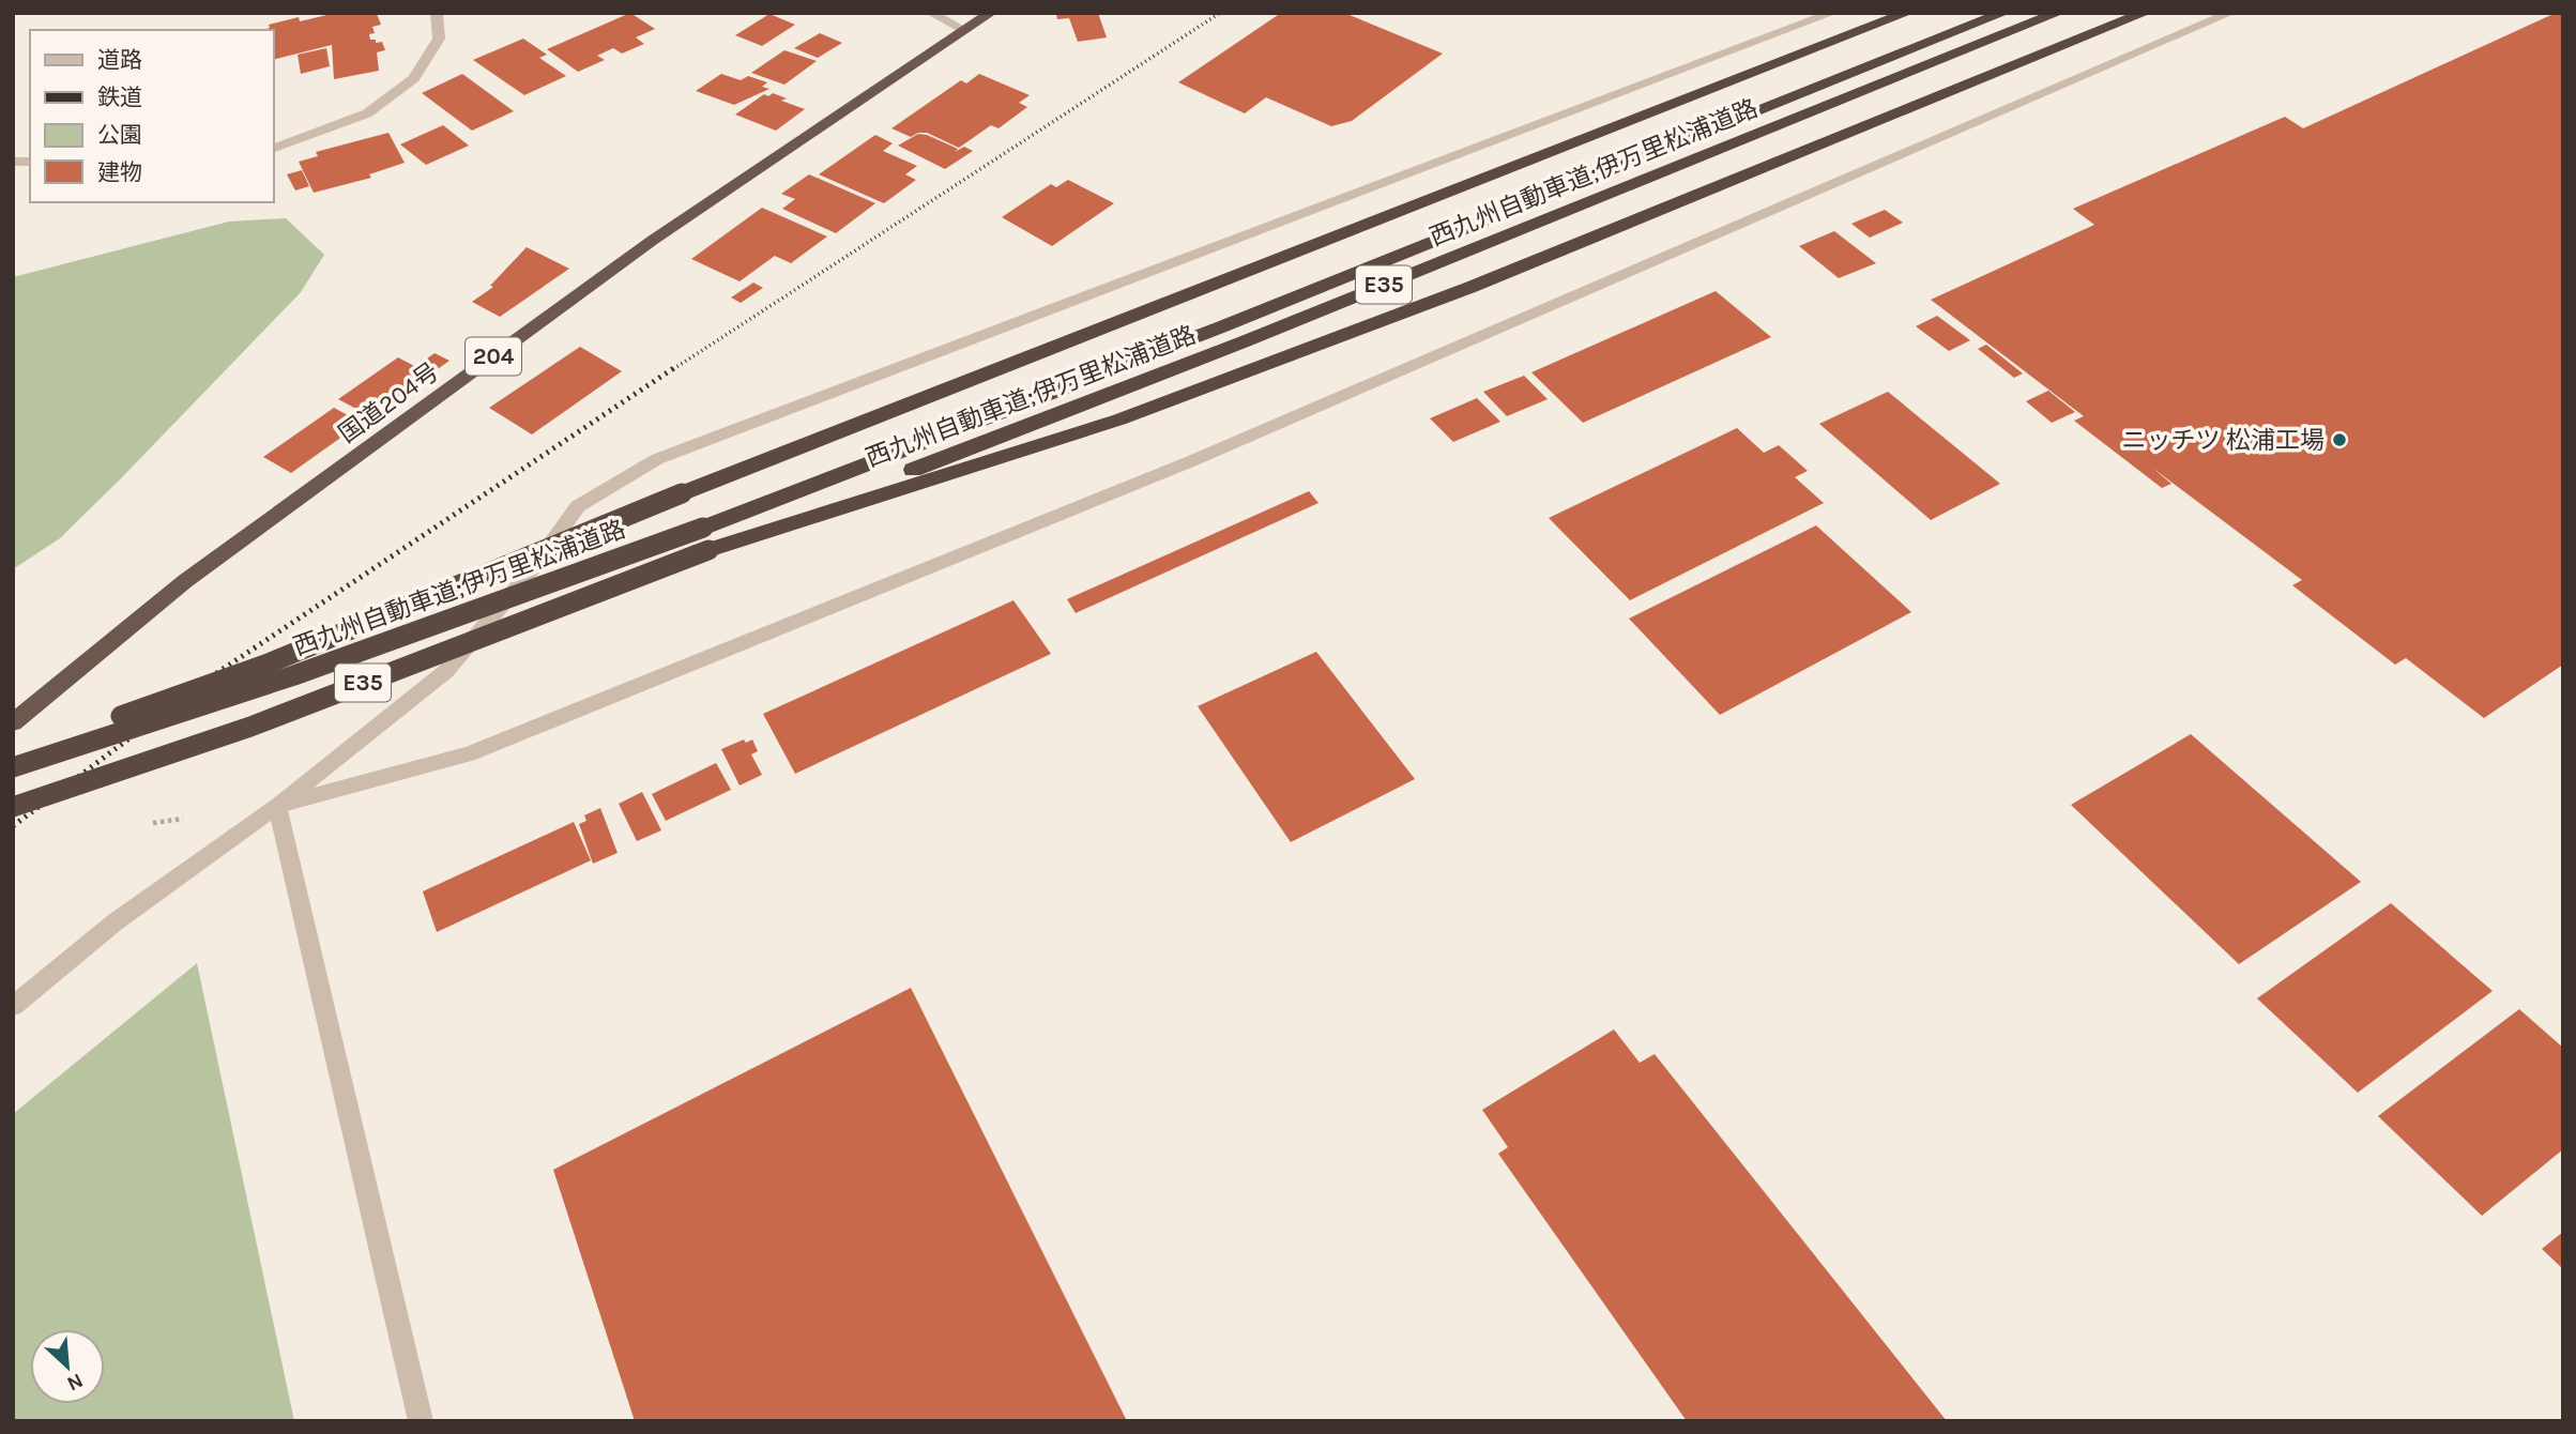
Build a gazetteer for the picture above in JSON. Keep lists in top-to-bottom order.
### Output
{
  "streets": {
    "highway": [
      "西九州自動車道;伊万里松浦道路",
      "E35",
      "204",
      "国道204号"
    ]
  },
  "places": ["ニッチツ 松浦工場"],
  "legend": [
    "道路",
    "鉄道",
    "公園",
    "建物"
  ],
  "north": "bottom right"
}
